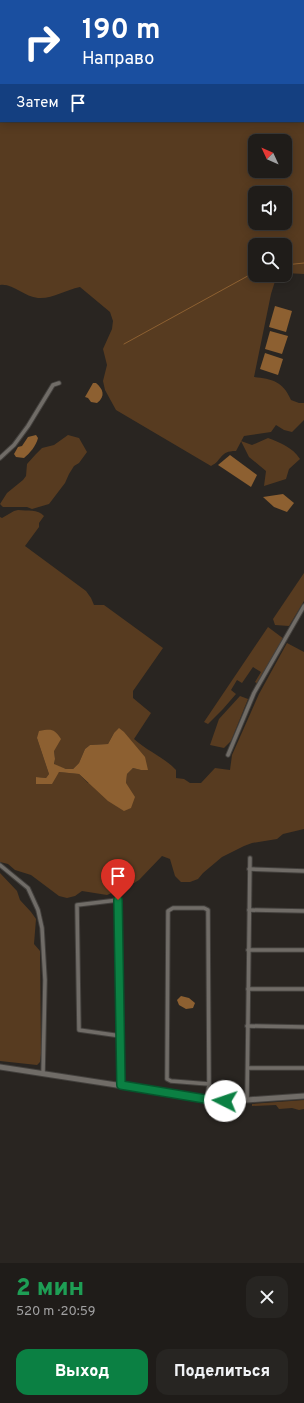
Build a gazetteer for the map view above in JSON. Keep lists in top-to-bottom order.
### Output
{
  "north": "top left",
  "page": {
    "turn": ["190 m", "Направо"],
    "then": "Затем",
    "heading": ["2 мин", "520 m · 20:59"],
    "buttons": ["Выход", "Поделиться"]
  }
}
